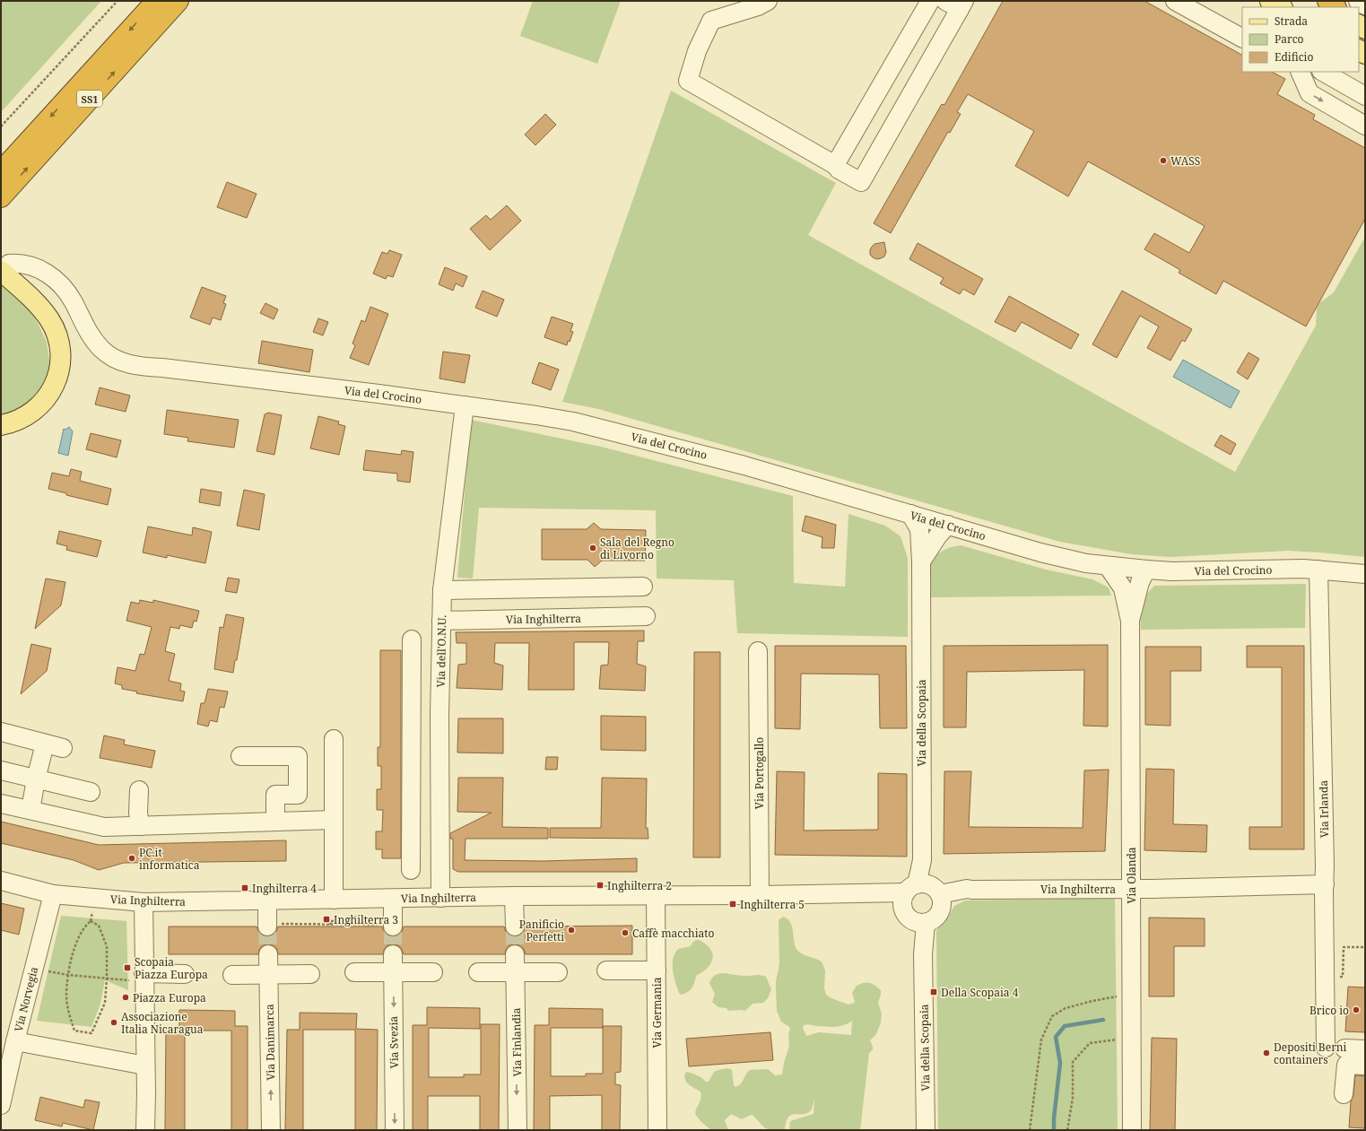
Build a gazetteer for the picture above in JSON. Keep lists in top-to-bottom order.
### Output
{
  "streets": {
    "highway": ["SS1"],
    "street": [
      "Via del Crocino",
      "Via Inghilterra",
      "Via dell'O.N.U.",
      "Via della Scopaia",
      "Via Portogallo",
      "Via Irlanda",
      "Via Olanda",
      "Via Norvegia",
      "Via Germania",
      "Via Danimarca",
      "Via Svezia",
      "Via Finlandia"
    ]
  },
  "crossings": [
    ["Via del Crocino", "Via dell'O.N.U."],
    ["Via del Crocino", "Via della Scopaia"],
    ["Via del Crocino", "Via Irlanda"],
    ["Via del Crocino", "Via Olanda"],
    ["Via Inghilterra", "Via dell'O.N.U."],
    ["Via Inghilterra", "Via della Scopaia"],
    ["Via Inghilterra", "Via Portogallo"],
    ["Via Inghilterra", "Via Irlanda"],
    ["Via Inghilterra", "Via Olanda"],
    ["Via Inghilterra", "Via Norvegia"],
    ["Via Inghilterra", "Via Germania"]
  ],
  "one_way": ["Via Svezia", "Via Finlandia"],
  "places": {
    "other": [
      "WASS",
      "Sala del Regno di Livorno",
      "PC.it informatica",
      "Panificio Perfetti",
      "Caffè macchiato",
      "Piazza Europa",
      "Brico io",
      "Associazione Italia Nicaragua",
      "Depositi Berni containers"
    ],
    "transit": [
      "Inghilterra 2",
      "Inghilterra 4",
      "Inghilterra 5",
      "Inghilterra 3",
      "Scopaia Piazza Europa",
      "Della Scopaia 4"
    ]
  },
  "legend": ["Strada", "Parco", "Edificio"]
}
